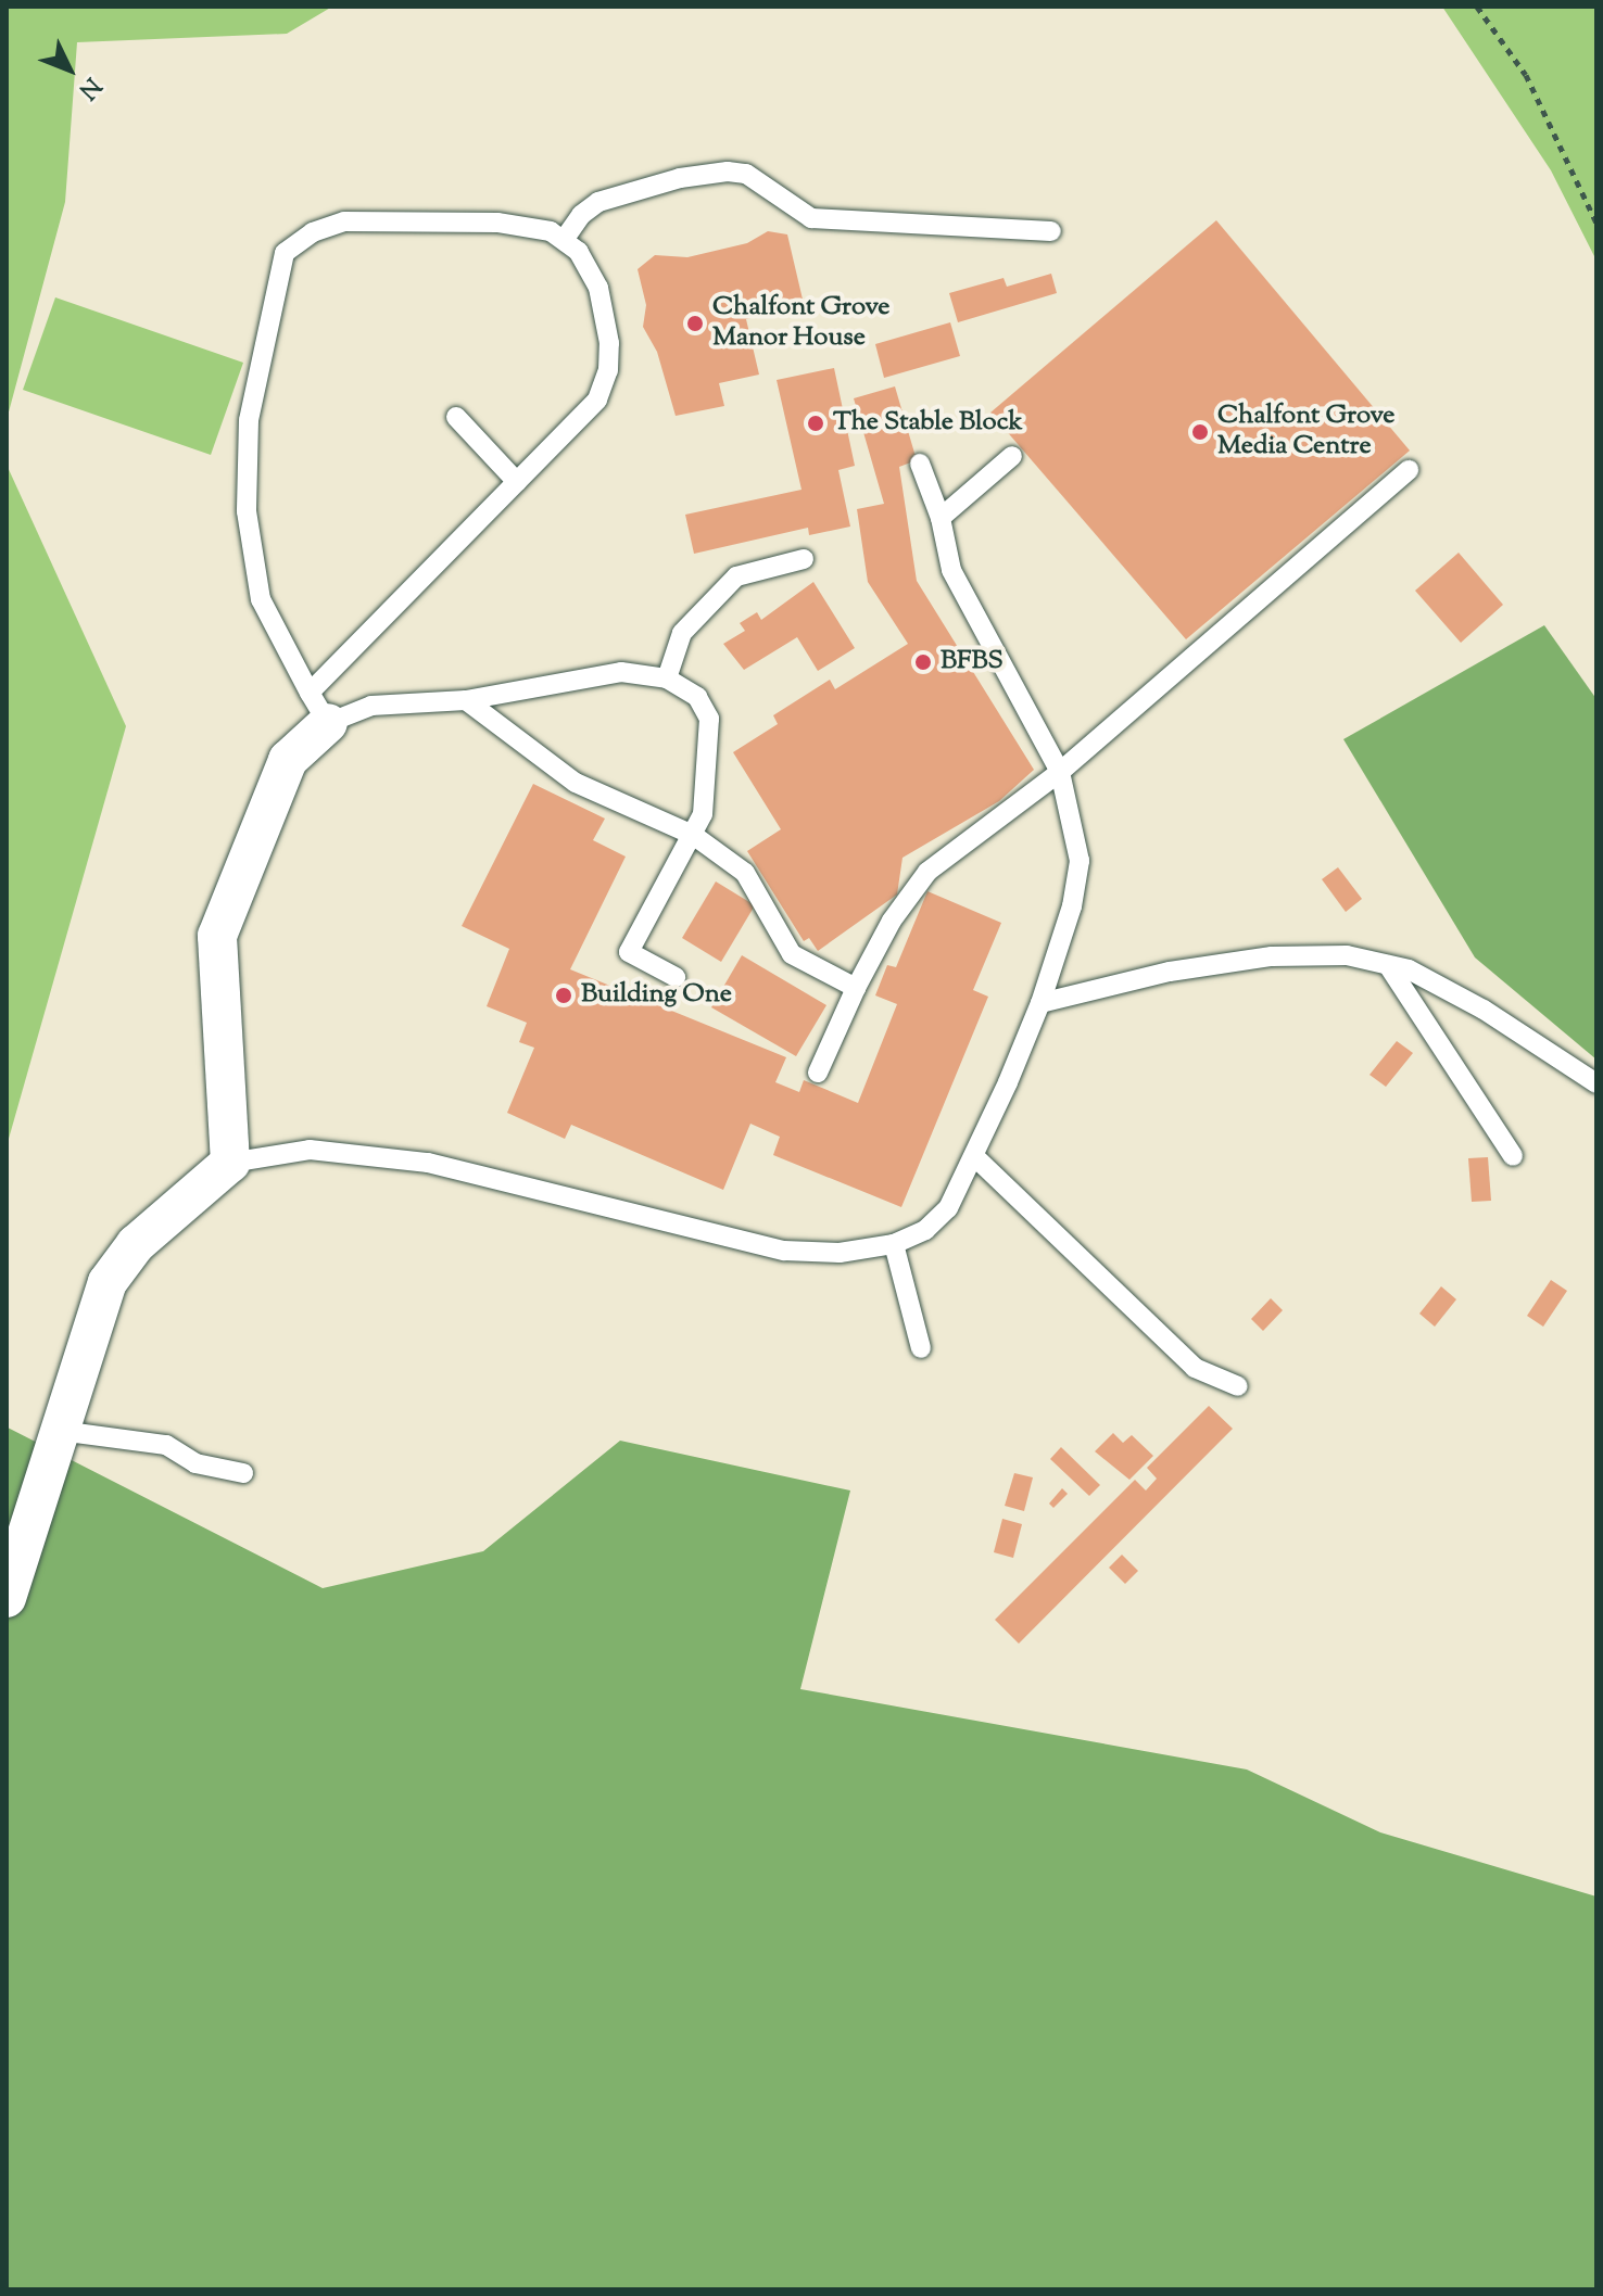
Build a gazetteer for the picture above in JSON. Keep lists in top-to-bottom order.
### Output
{
  "places": [
    "Chalfont Grove Manor House",
    "The Stable Block",
    "Chalfont Grove Media Centre",
    "BFBS",
    "Building One"
  ],
  "north": "bottom right"
}
